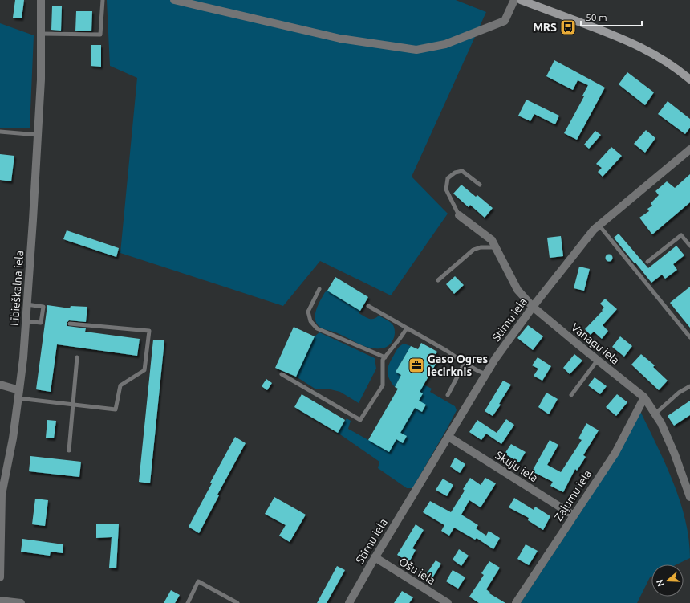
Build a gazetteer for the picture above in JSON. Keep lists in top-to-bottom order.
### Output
{
  "streets": {
    "street": [
      "Lībieškalna iela",
      "Stirnu iela",
      "Vanagu iela",
      "Skuju iela",
      "Zaļumu iela",
      "Ošu iela"
    ]
  },
  "crossings": [
    ["Stirnu iela", "Vanagu iela"],
    ["Stirnu iela", "Skuju iela"],
    ["Stirnu iela", "Ošu iela"],
    ["Vanagu iela", "Zaļumu iela"],
    ["Skuju iela", "Zaļumu iela"]
  ],
  "places": {
    "bus stop": ["MRS"],
    "office": ["Gaso Ogres iecirknis"]
  },
  "scale_bar": "50 m",
  "north": "left"
}
